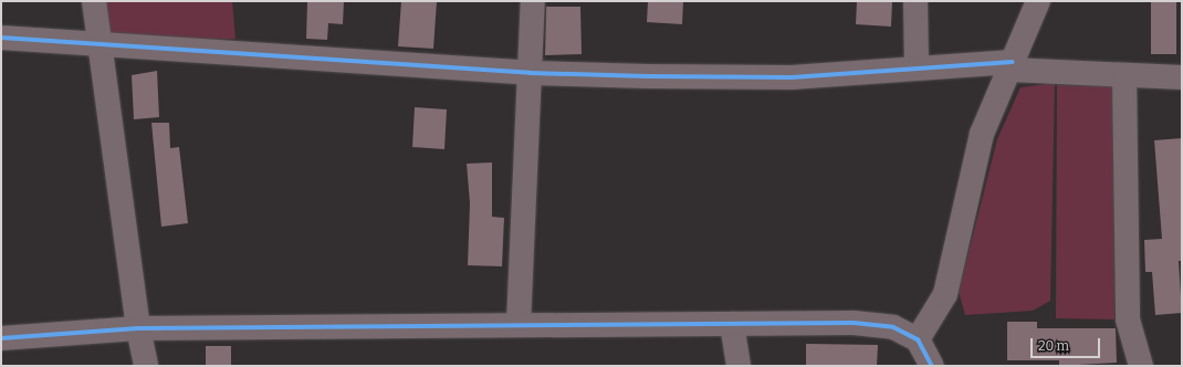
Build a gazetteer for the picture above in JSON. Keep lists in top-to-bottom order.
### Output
{
  "scale_bar": "20 m"
}
